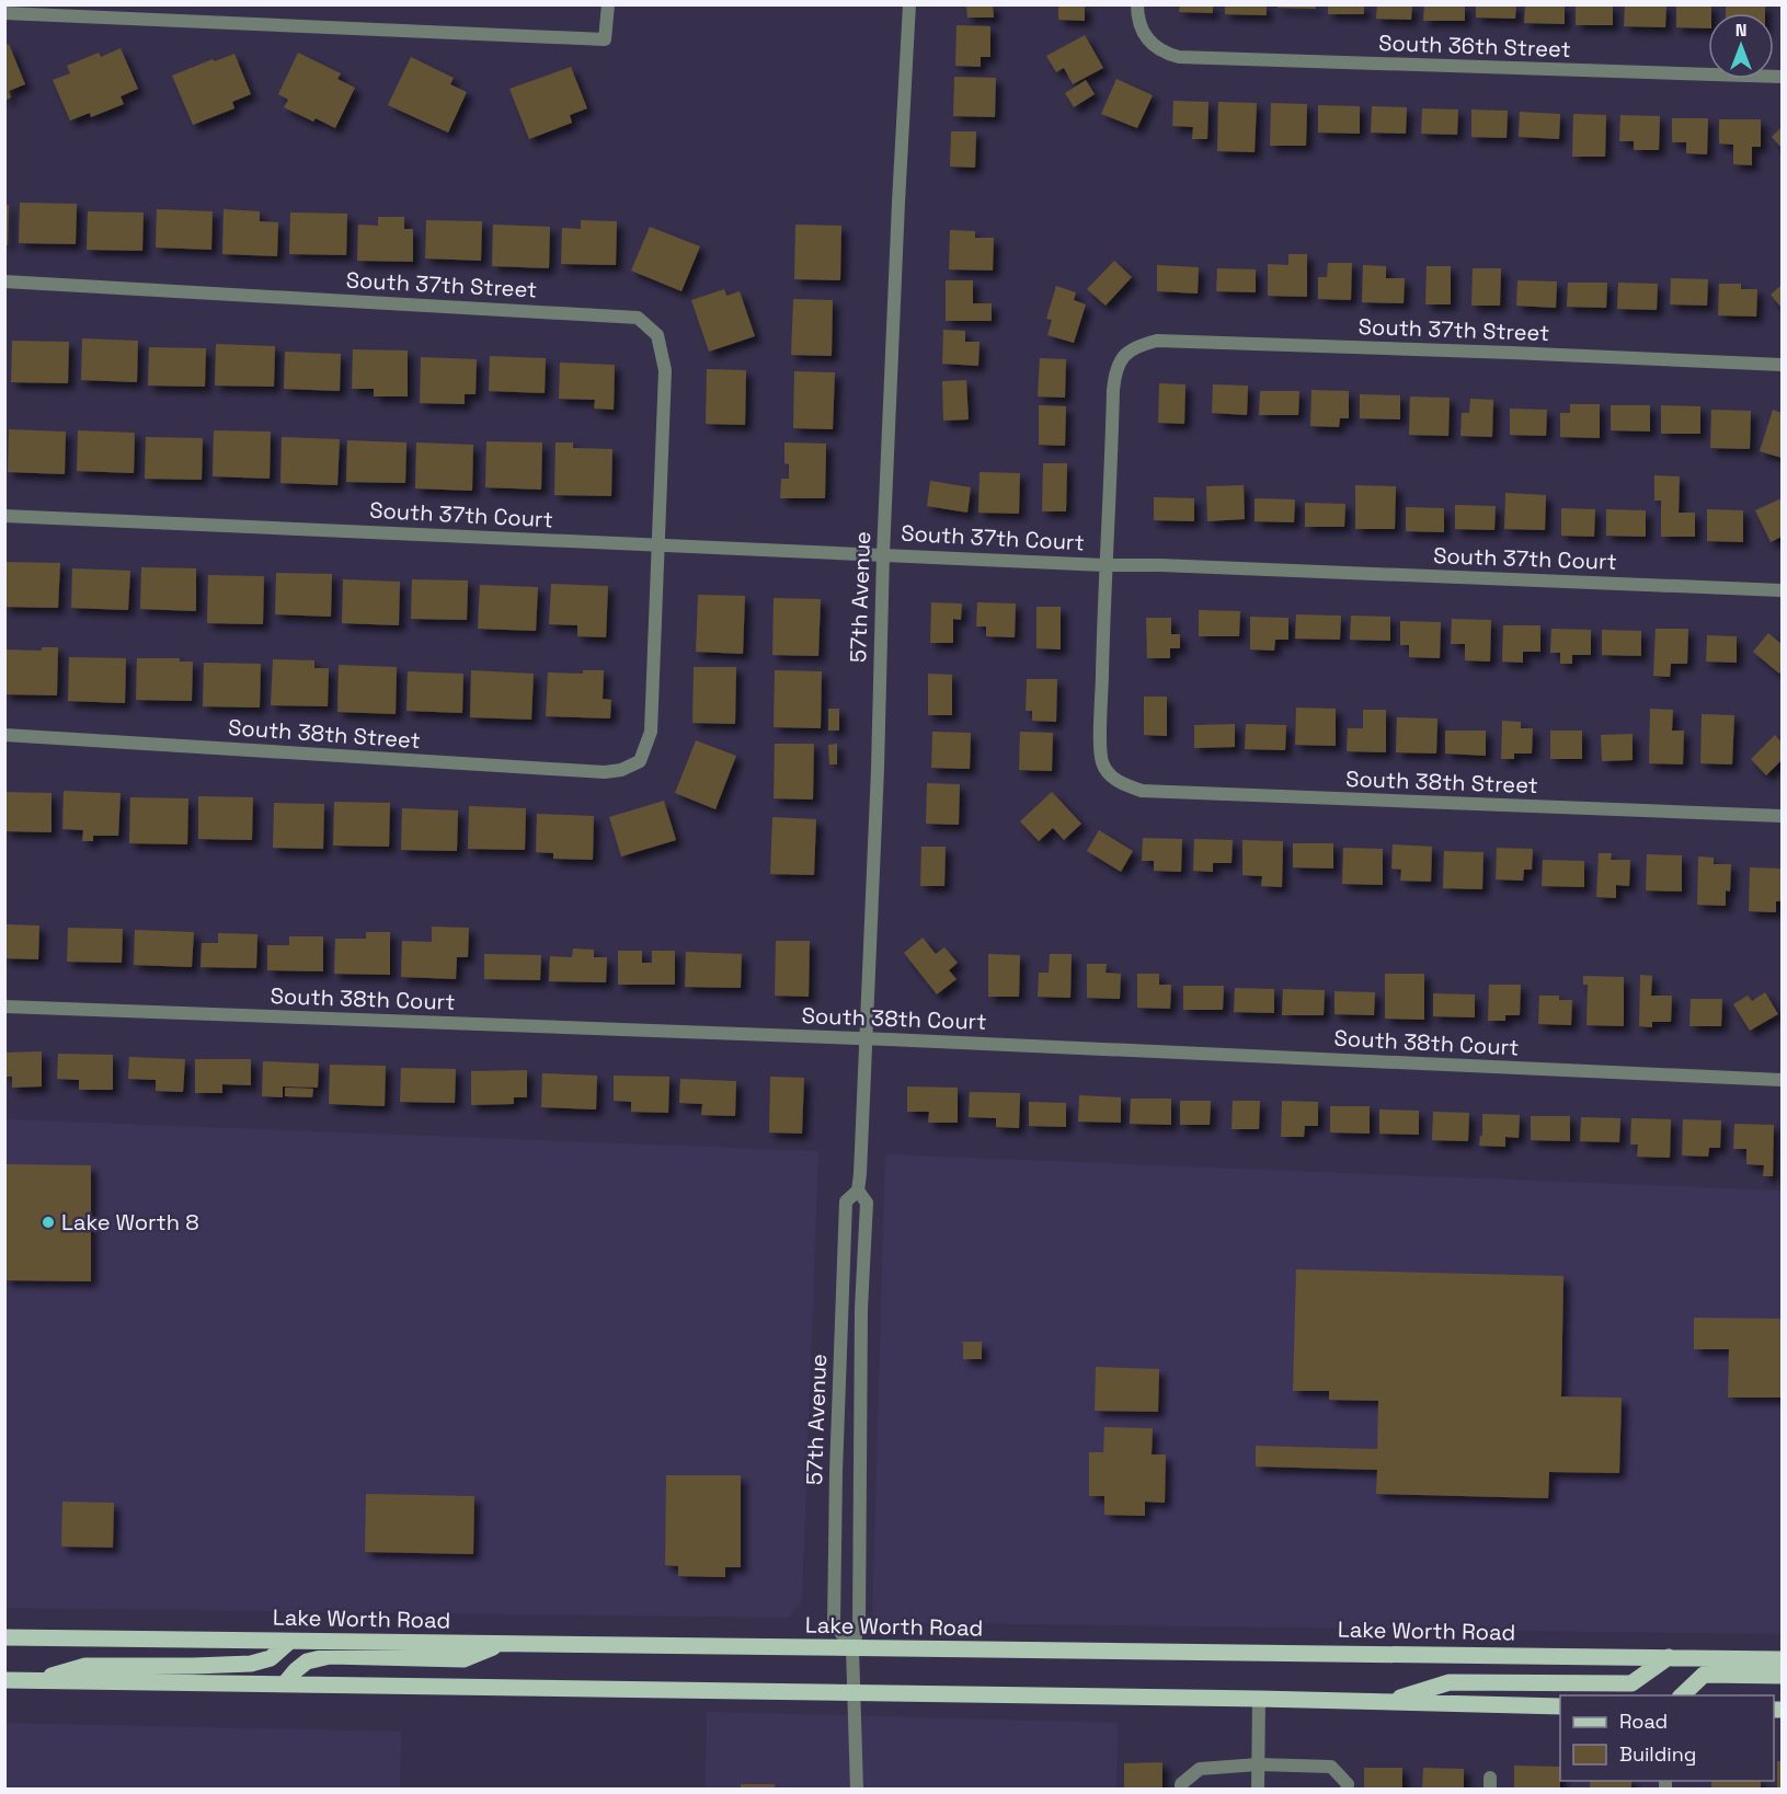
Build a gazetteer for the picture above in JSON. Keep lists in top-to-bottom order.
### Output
{
  "streets": {
    "main road": ["Lake Worth Road"],
    "street": [
      "South 36th Street",
      "South 37th Street",
      "South 37th Court",
      "57th Avenue",
      "South 38th Street",
      "South 38th Court"
    ]
  },
  "crossings": [
    ["South 37th Street", "South 37th Court"],
    ["South 37th Street", "South 38th Street"],
    ["South 37th Court", "57th Avenue"],
    ["South 37th Court", "South 38th Street"],
    ["57th Avenue", "South 38th Court"],
    ["57th Avenue", "Lake Worth Road"]
  ],
  "places": ["Lake Worth 8"],
  "legend": ["Road", "Building"],
  "north": "top"
}
